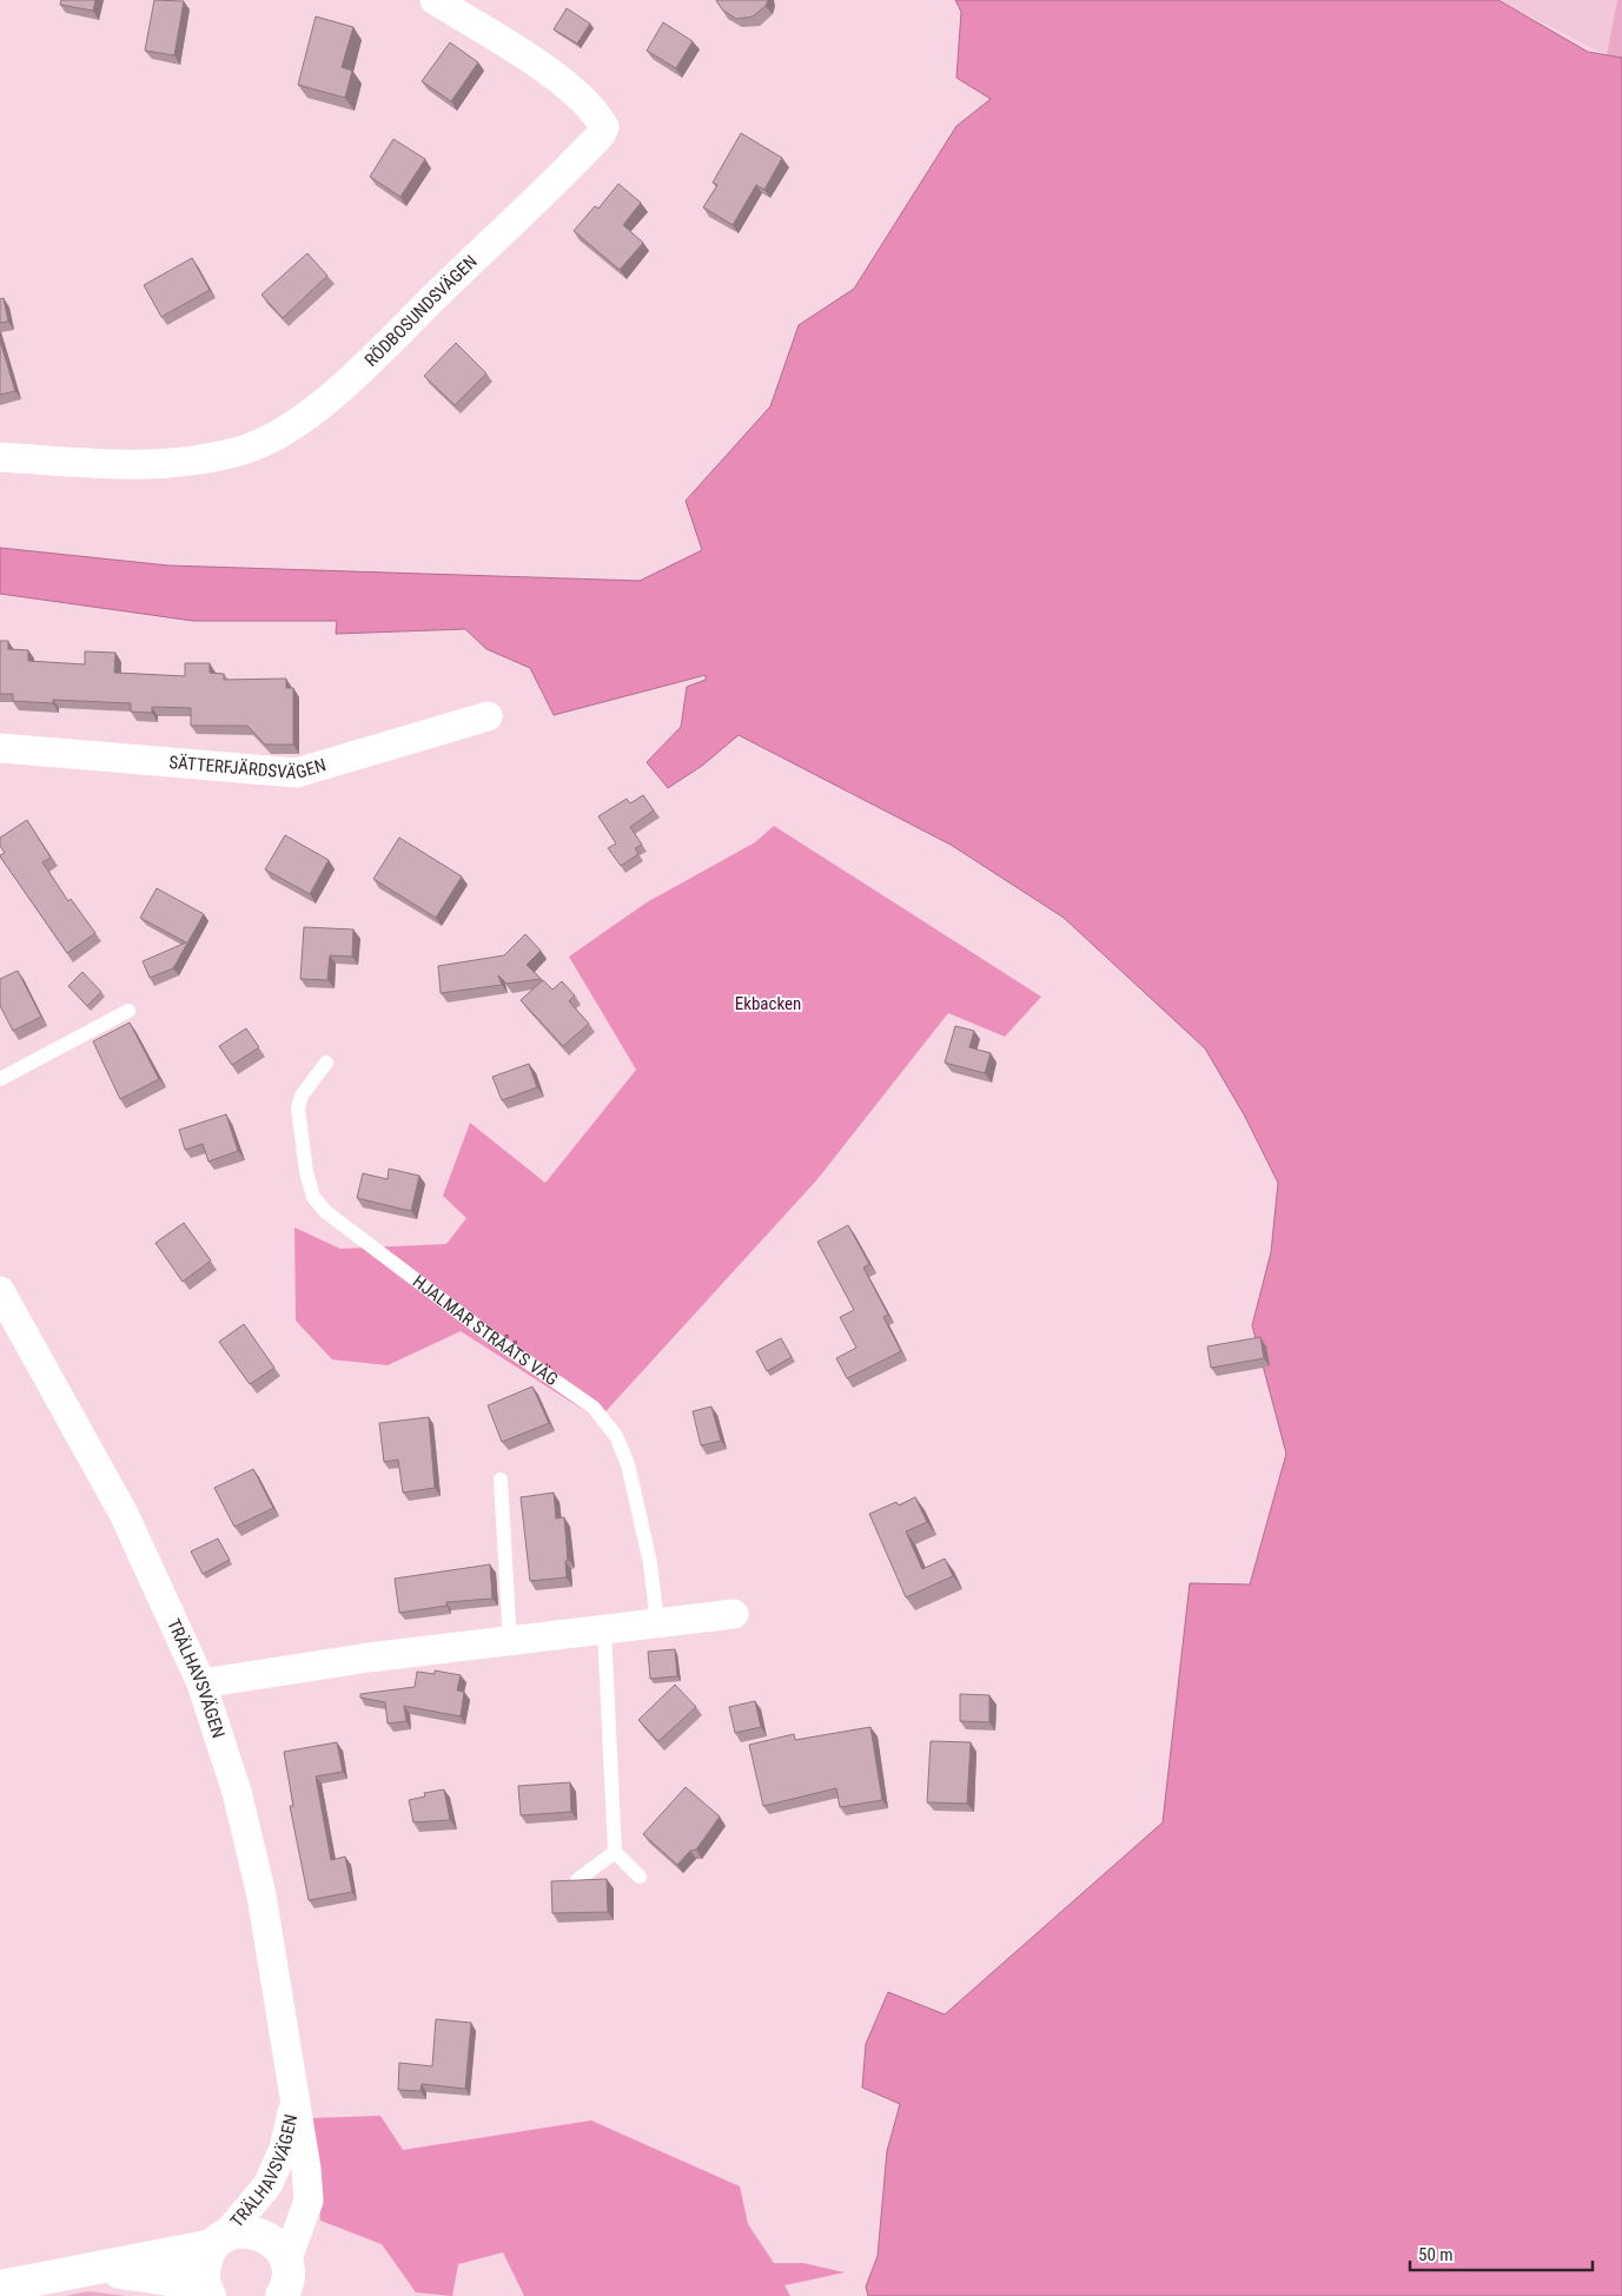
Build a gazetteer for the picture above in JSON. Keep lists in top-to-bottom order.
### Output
{
  "streets": {
    "street": ["RÖDBOSUNDSVÄGEN", "SÄTTERFJÄRDSVÄGEN", "TRÄLHAVSVÄGEN"],
    "lane": ["HJALMAR STRÅÅTS VÄG"]
  },
  "parks": ["Ekbacken"],
  "scale_bar": "50 m"
}
